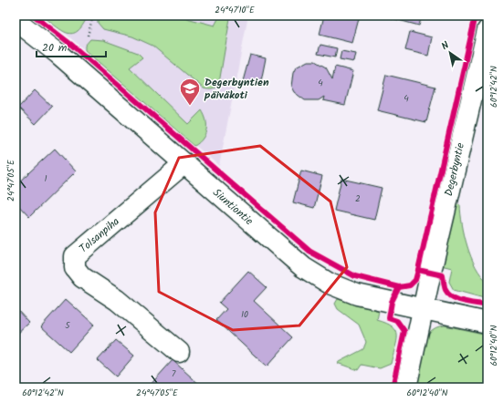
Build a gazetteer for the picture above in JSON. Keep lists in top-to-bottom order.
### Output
{
  "streets": {
    "street": ["Degerbyntie", "Siuntiontie", "Tolsanpiha"]
  },
  "crossings": [
    ["Degerbyntie", "Siuntiontie"],
    ["Siuntiontie", "Tolsanpiha"]
  ],
  "places": {
    "school or university": ["Degerbyntien päiväkoti"]
  },
  "house_numbers": [
    "4",
    "4",
    "1",
    "2",
    "10",
    "5",
    "7"
  ],
  "scale_bar": "20 m",
  "north": "top left",
  "coordinates": [
    "24°47'10\"E",
    "60°12'42\"N",
    "24°47'05\"E",
    "60°12'40\"N"
  ]
}
